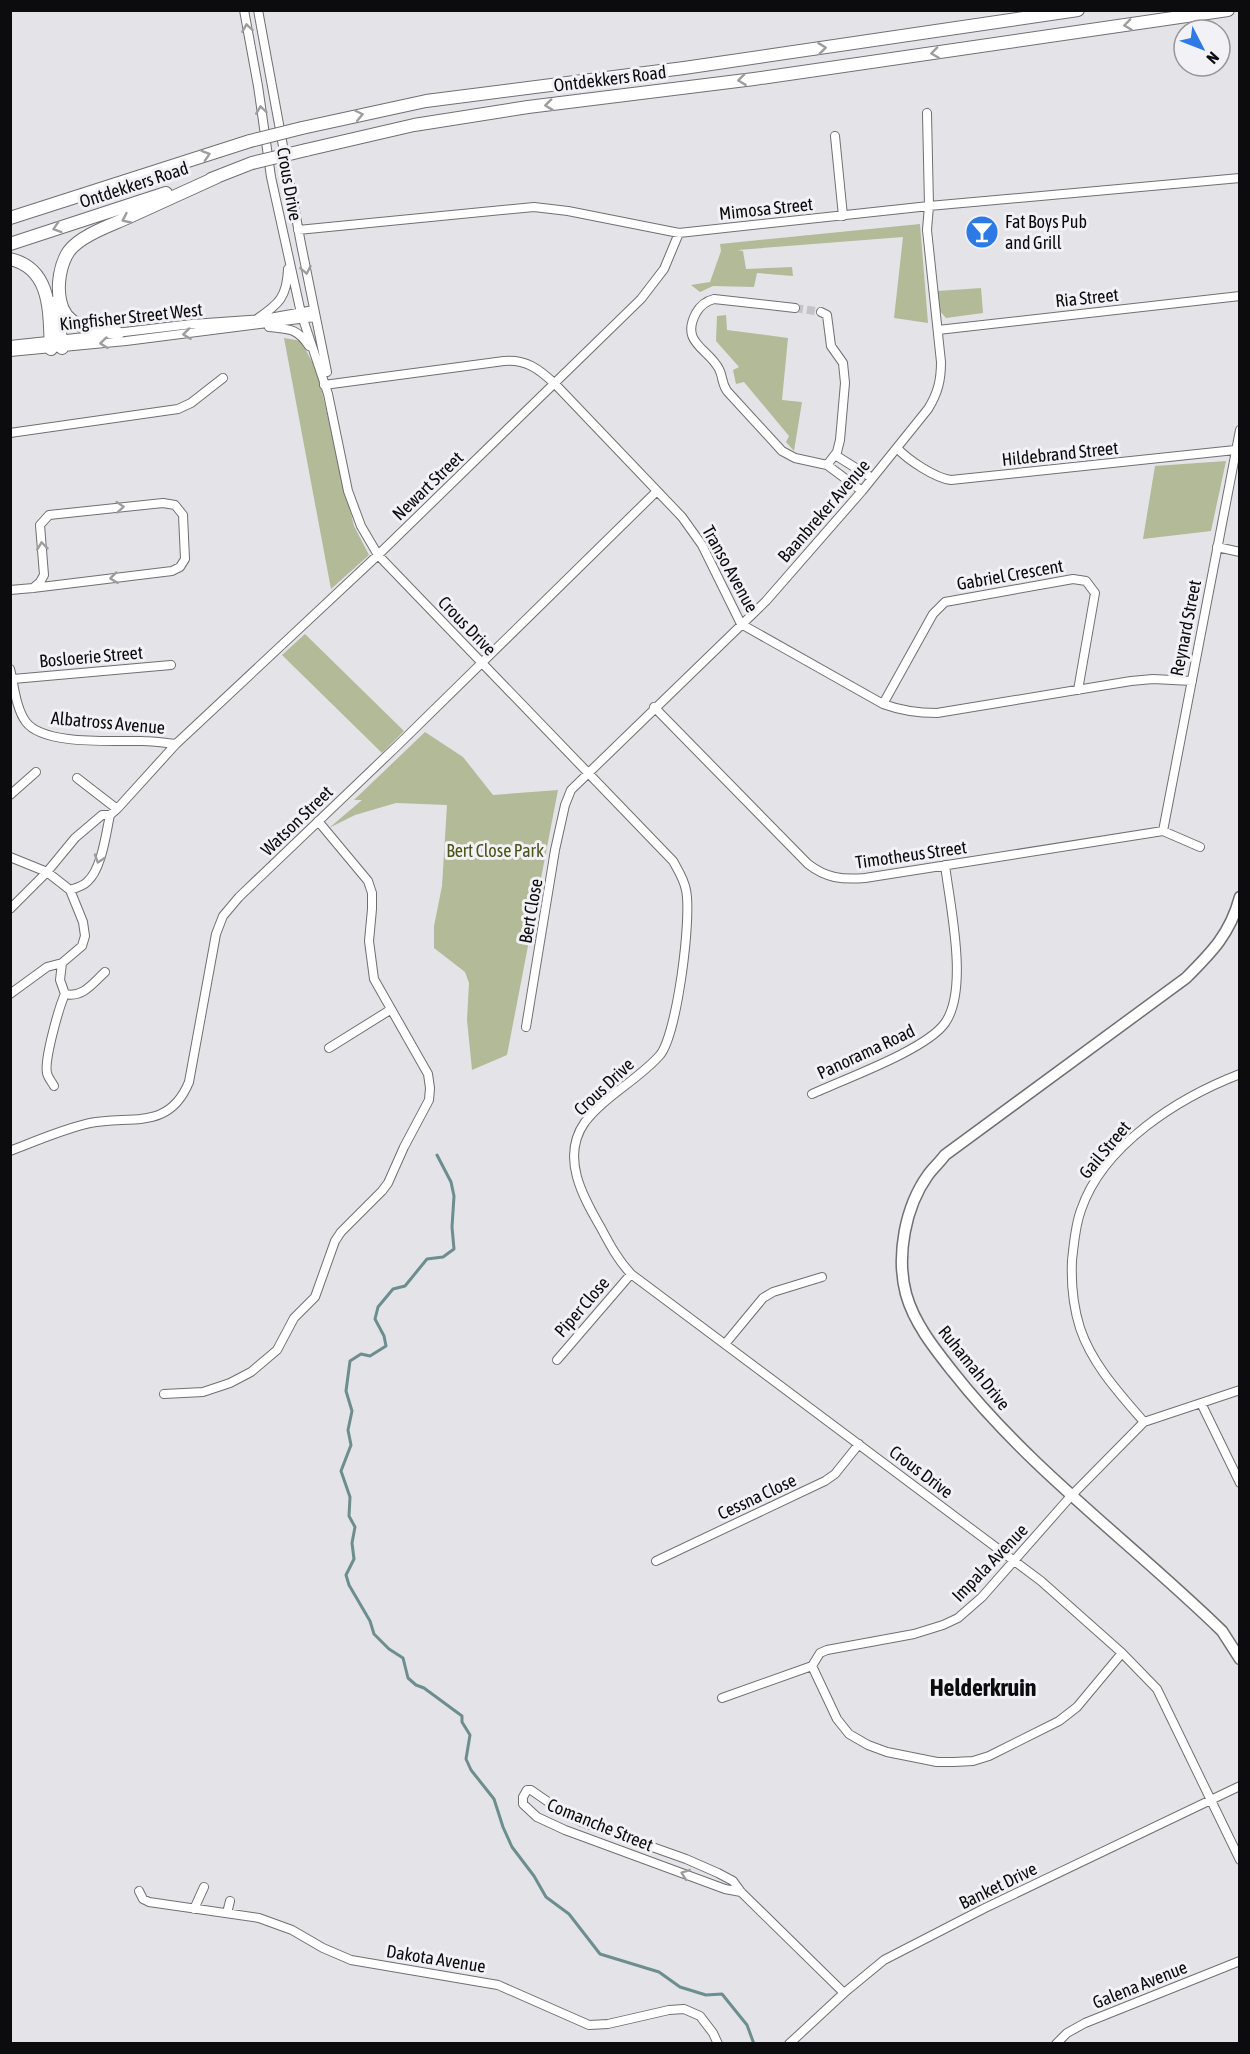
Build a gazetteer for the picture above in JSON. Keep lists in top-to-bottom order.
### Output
{
  "streets": {
    "main road": ["Ontdekkers Road"],
    "street": [
      "Crous Drive",
      "Mimosa Street",
      "Ria Street",
      "Kingfisher Street West",
      "Hildebrand Street",
      "Newart Street",
      "Baanbreker Avenue",
      "Transo Avenue",
      "Gabriel Crescent",
      "Reynard Street",
      "Bosloerie Street",
      "Albatross Avenue",
      "Watson Street",
      "Timotheus Street",
      "Bert Close",
      "Panorama Road",
      "Gail Street",
      "Piper Close",
      "Ruhamah Drive",
      "Cessna Close",
      "Impala Avenue",
      "Comanche Street",
      "Banket Drive",
      "Dakota Avenue",
      "Galena Avenue"
    ]
  },
  "crossings": [
    ["Crous Drive", "Mimosa Street"],
    ["Crous Drive", "Kingfisher Street West"],
    ["Crous Drive", "Newart Street"],
    ["Crous Drive", "Baanbreker Avenue"],
    ["Crous Drive", "Transo Avenue"],
    ["Crous Drive", "Watson Street"],
    ["Crous Drive", "Bert Close"],
    ["Crous Drive", "Piper Close"],
    ["Crous Drive", "Cessna Close"],
    ["Crous Drive", "Impala Avenue"],
    ["Crous Drive", "Banket Drive"],
    ["Mimosa Street", "Newart Street"],
    ["Mimosa Street", "Baanbreker Avenue"],
    ["Ria Street", "Baanbreker Avenue"],
    ["Hildebrand Street", "Baanbreker Avenue"],
    ["Hildebrand Street", "Reynard Street"],
    ["Newart Street", "Transo Avenue"],
    ["Newart Street", "Albatross Avenue"],
    ["Baanbreker Avenue", "Transo Avenue"],
    ["Baanbreker Avenue", "Timotheus Street"],
    ["Baanbreker Avenue", "Bert Close"],
    ["Transo Avenue", "Gabriel Crescent"],
    ["Transo Avenue", "Reynard Street"],
    ["Transo Avenue", "Watson Street"],
    ["Reynard Street", "Timotheus Street"],
    ["Bosloerie Street", "Albatross Avenue"],
    ["Timotheus Street", "Panorama Road"],
    ["Gail Street", "Impala Avenue"],
    ["Ruhamah Drive", "Impala Avenue"],
    ["Comanche Street", "Banket Drive"]
  ],
  "districts": ["Helderkruin"],
  "parks": ["Bert Close Park"],
  "places": {
    "bar": ["Fat Boys Pub and Grill"]
  },
  "north": "bottom right"
}
